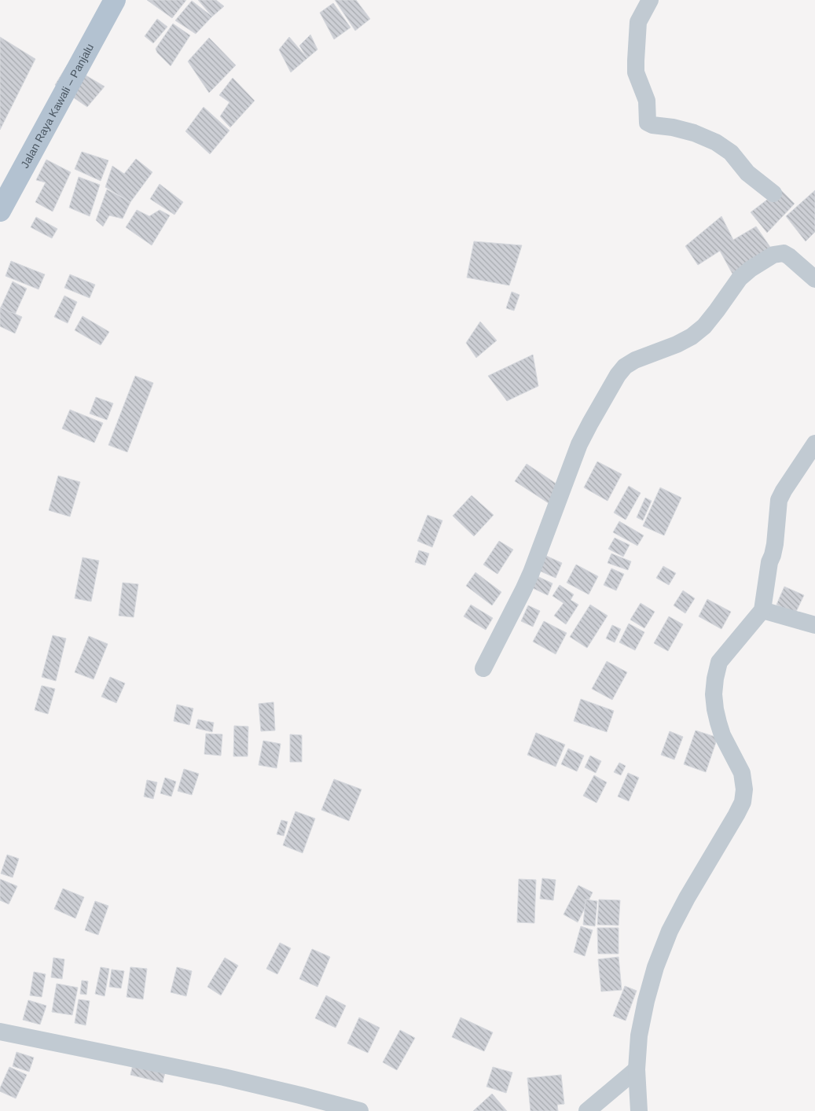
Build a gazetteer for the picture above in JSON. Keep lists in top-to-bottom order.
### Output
{
  "streets": {
    "main road": ["Jalan Raya Kawali – Panjalu"]
  }
}
